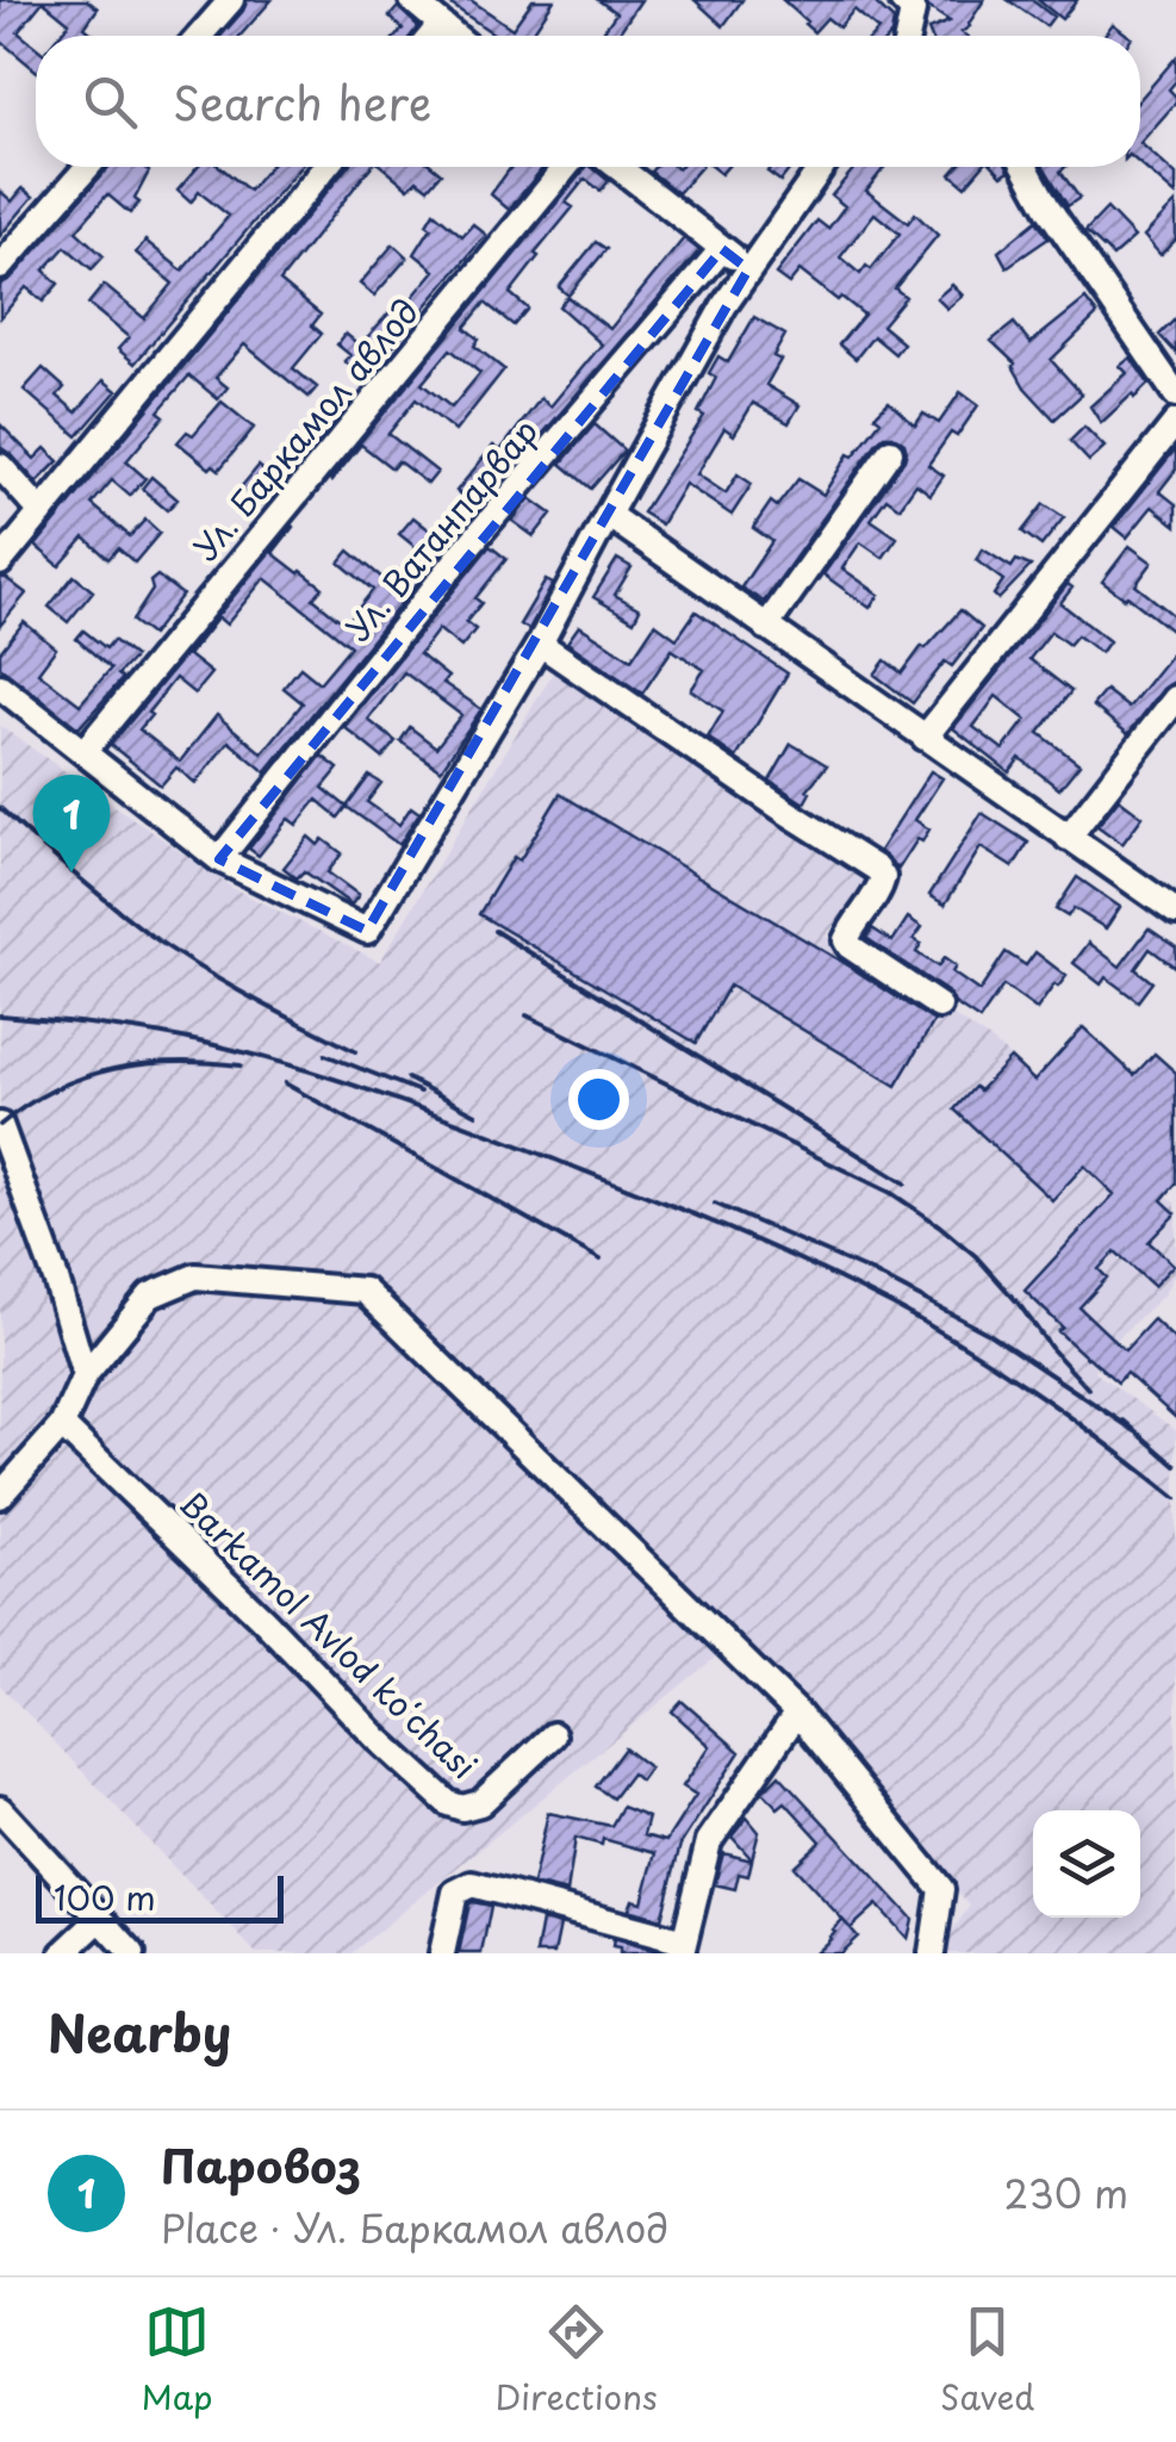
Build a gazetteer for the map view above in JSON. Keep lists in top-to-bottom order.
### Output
{
  "streets": {
    "street": ["Ул. Баркамол авлод", "Ул. Ватанпарвар", "Barkamol Аvlod koʻchasi"]
  },
  "scale_bar": "100 m",
  "page": {
    "search": "Search here",
    "pins": "1",
    "scale": "100 m",
    "heading": "Nearby",
    "list": [
      {
        "mark": "1",
        "name": "Паровоз",
        "note": "Place · Ул. Баркамол авлод",
        "value": "230 m"
      }
    ],
    "nav": ["Map", "Directions", "Saved"]
  }
}
